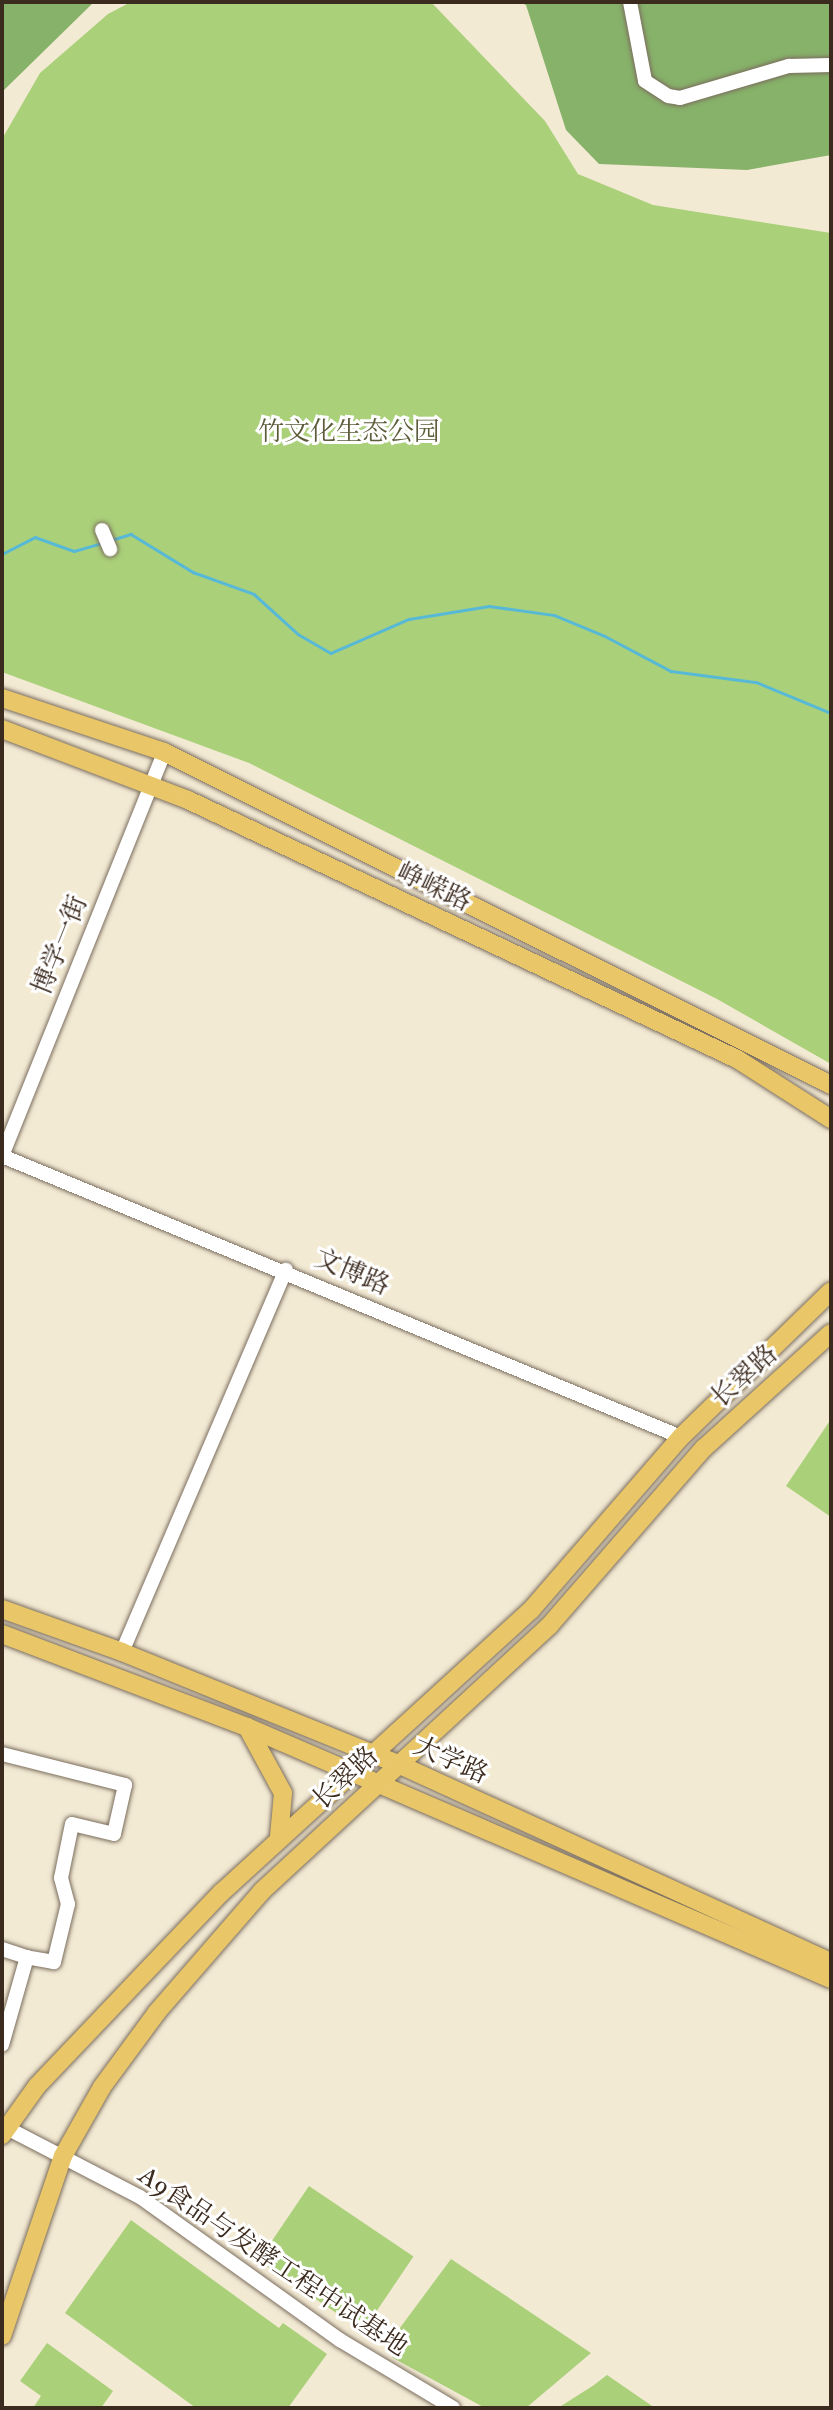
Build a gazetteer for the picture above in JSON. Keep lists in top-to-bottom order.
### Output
{
  "streets": {
    "main road": ["峥嵘路", "长翠路", "大学路"],
    "street": ["博学一街", "文博路", "A9食品与发酵工程中试基地"]
  },
  "crossings": [
    ["峥嵘路", "博学一街"],
    ["博学一街", "文博路"],
    ["文博路", "长翠路"],
    ["长翠路", "大学路"],
    ["长翠路", "A9食品与发酵工程中试基地"]
  ],
  "parks": ["竹文化生态公园"]
}
